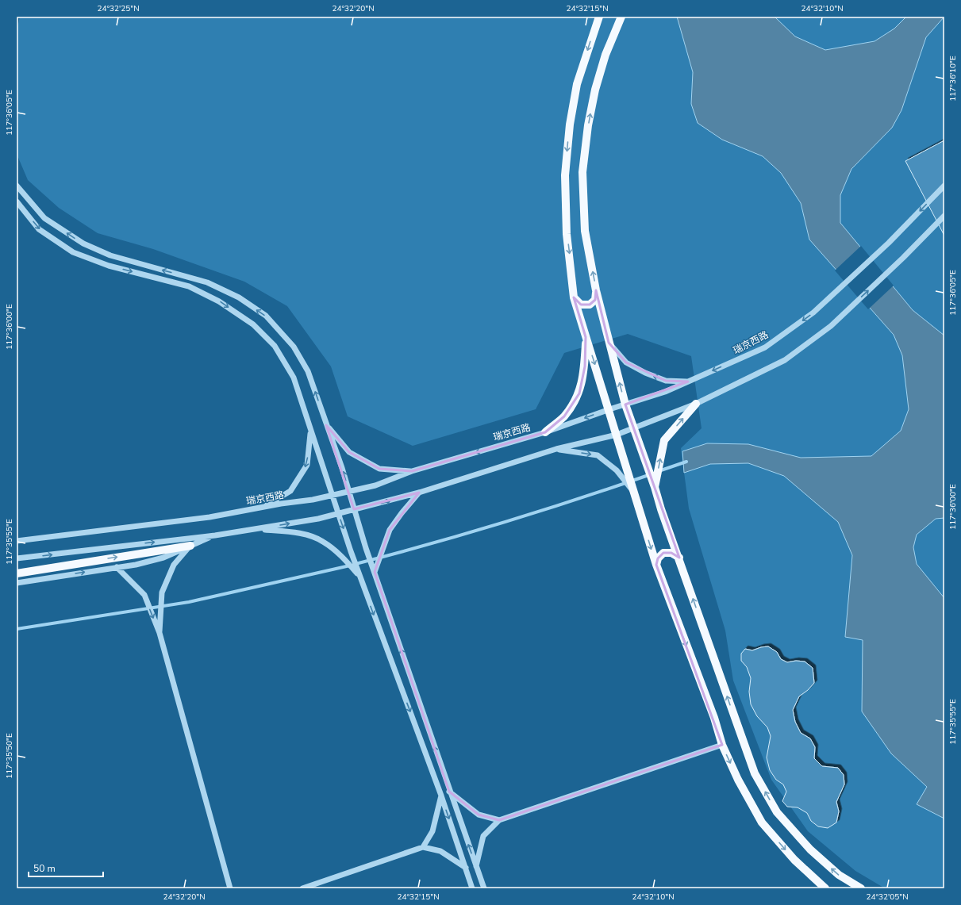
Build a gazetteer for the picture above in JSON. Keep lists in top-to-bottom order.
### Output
{
  "streets": {
    "street": ["瑞京西路"]
  },
  "scale_bar": "50 m",
  "coordinates": [
    "24°32'25\"N",
    "24°32'20\"N",
    "24°32'15\"N",
    "24°32'10\"N",
    "117°36'10\"E",
    "117°36'05\"E",
    "117°36'00\"E",
    "117°35'55\"E",
    "117°35'50\"E",
    "24°32'05\"N"
  ]
}
